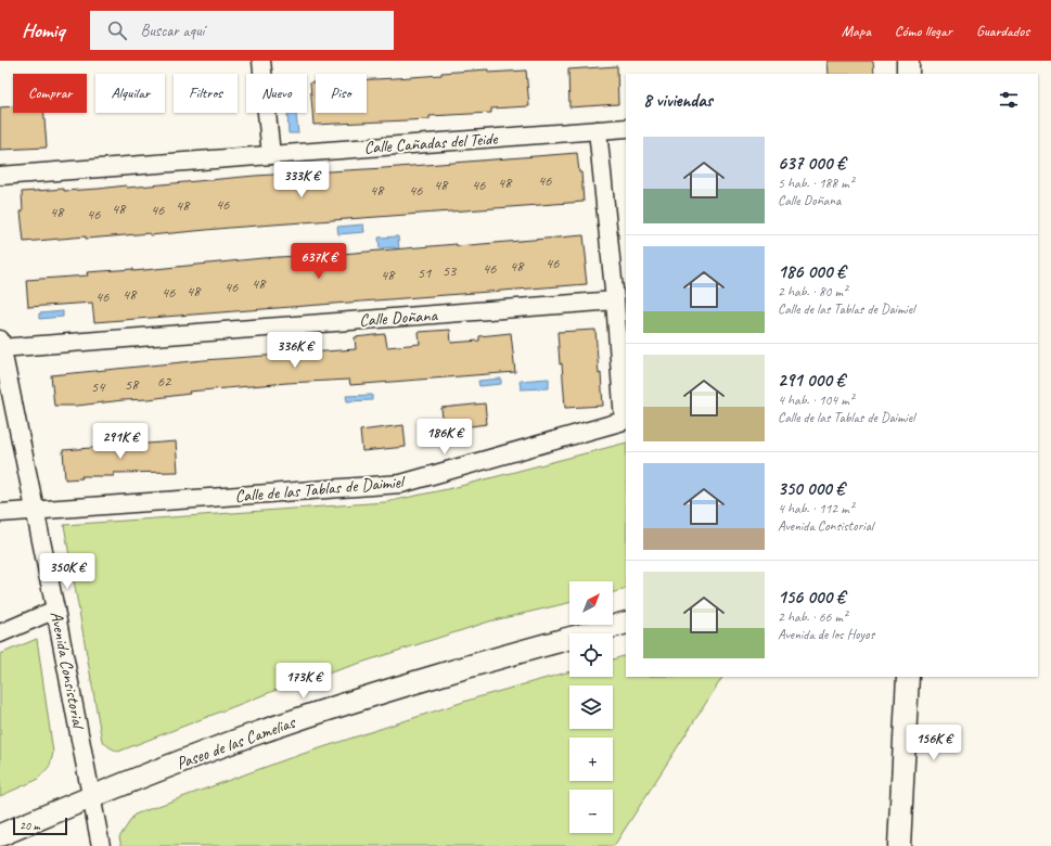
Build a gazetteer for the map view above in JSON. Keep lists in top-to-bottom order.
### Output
{
  "streets": {
    "street": [
      "Calle Cañadas del Teide",
      "Calle Doñana",
      "Calle de las Tablas de Daimiel",
      "Avenida Consistorial",
      "Paseo de las Camelias"
    ]
  },
  "crossings": [
    ["Calle Cañadas del Teide", "Calle de las Tablas de Daimiel"],
    ["Calle Doñana", "Calle de las Tablas de Daimiel"],
    ["Calle Doñana", "Avenida Consistorial"],
    ["Calle de las Tablas de Daimiel", "Avenida Consistorial"],
    ["Avenida Consistorial", "Paseo de las Camelias"]
  ],
  "house_numbers": [
    "46",
    "48",
    "48",
    "46",
    "48",
    "46",
    "46",
    "48",
    "48",
    "46",
    "48",
    "46",
    "46",
    "48",
    "46",
    "53",
    "51",
    "48",
    "48",
    "46",
    "48",
    "46",
    "48",
    "46",
    "62",
    "58",
    "54"
  ],
  "scale_bar": "20 m",
  "north": "top right",
  "page": {
    "header": "Homiq",
    "search": "Buscar aquí",
    "nav": ["Mapa", "Cómo llegar", "Guardados"],
    "chip": [
      "Comprar",
      "Alquilar",
      "Filtros",
      "Nuevo",
      "Piso"
    ],
    "heading": "8 viviendas",
    "list": [
      {
        "name": "637 000 €",
        "note": "5 hab. · 188 m² · Calle Doñana"
      },
      {
        "name": "186 000 €",
        "note": "2 hab. · 80 m² · Calle de las Tablas de Daimiel"
      },
      {
        "name": "291 000 €",
        "note": "4 hab. · 104 m² · Calle de las Tablas de Daimiel"
      },
      {
        "name": "350 000 €",
        "note": "4 hab. · 112 m² · Avenida Consistorial"
      },
      {
        "name": "156 000 €",
        "note": "2 hab. · 66 m² · Avenida de los Hoyos"
      }
    ],
    "price": [
      "333K €",
      "637K €",
      "336K €",
      "186K €",
      "291K €",
      "350K €",
      "173K €",
      "156K €"
    ],
    "map_buttons": ["+", "−"],
    "scale": "20 m"
  }
}
